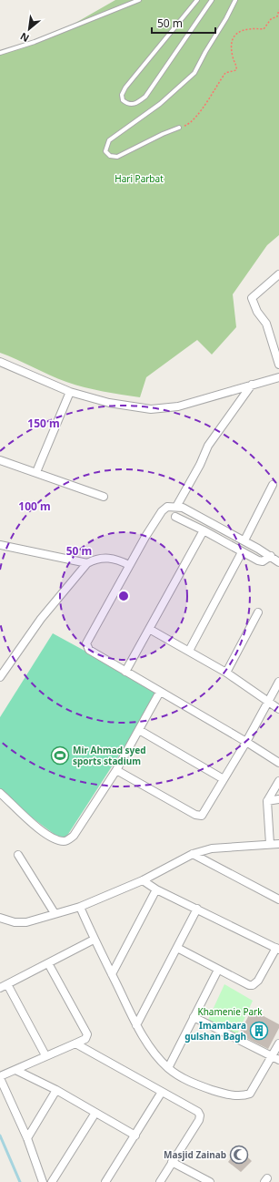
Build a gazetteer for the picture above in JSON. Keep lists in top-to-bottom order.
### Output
{
  "parks": ["Hari Parbat", "Khamenie Park"],
  "places": {
    "sports": ["Mir Ahmad syed sports stadium"],
    "building": ["Imambara gulshan Bagh"],
    "mosque": ["Masjid Zainab"]
  },
  "scale_bar": "50 m",
  "north": "bottom left",
  "rings": ["150 m", "100 m", "50 m"]
}
